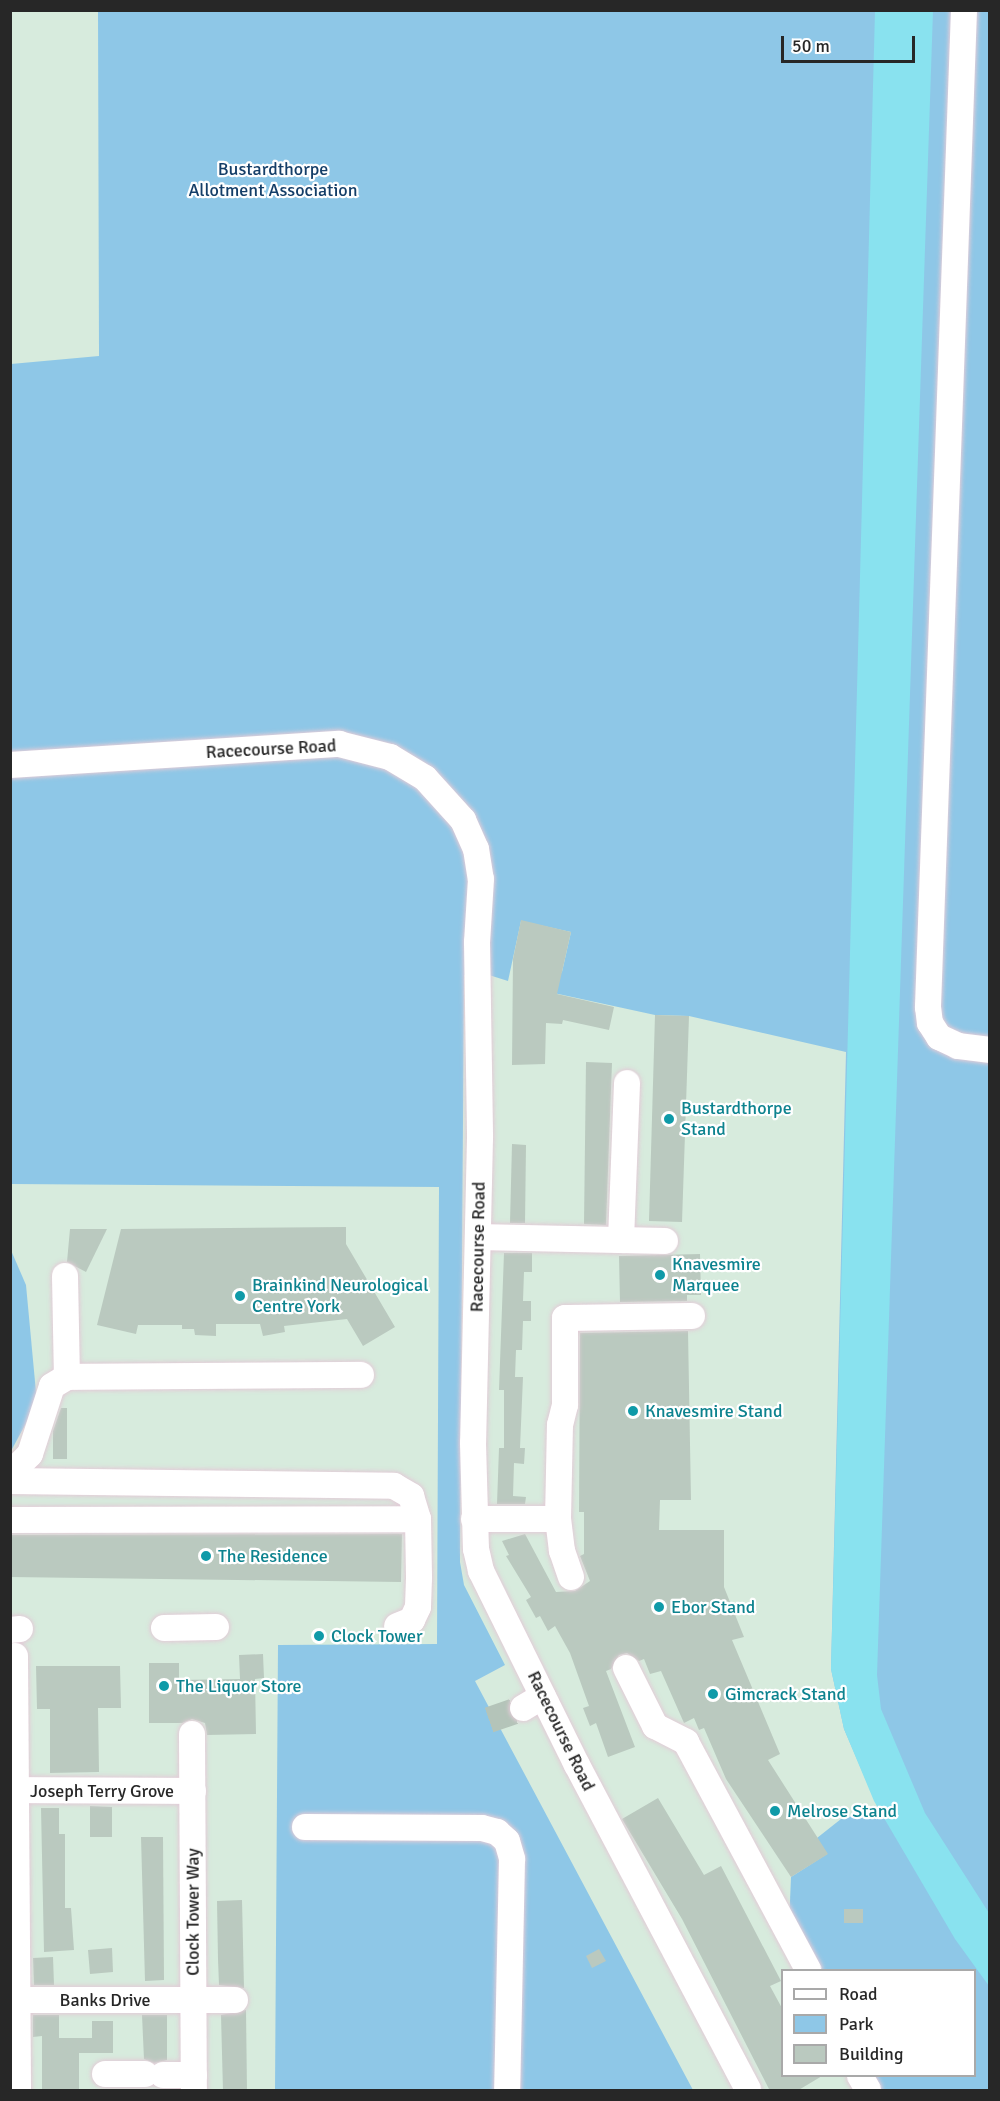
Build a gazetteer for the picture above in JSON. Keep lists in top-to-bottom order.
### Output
{
  "streets": {
    "street": [
      "Racecourse Road",
      "Joseph Terry Grove",
      "Clock Tower Way",
      "Banks Drive"
    ]
  },
  "crossings": [
    ["Joseph Terry Grove", "Clock Tower Way"],
    ["Clock Tower Way", "Banks Drive"]
  ],
  "parks": ["Bustardthorpe Allotment Association"],
  "places": [
    "Bustardthorpe Stand",
    "Knavesmire Marquee",
    "Brainkind Neurological Centre York",
    "Knavesmire Stand",
    "The Residence",
    "Ebor Stand",
    "Clock Tower",
    "The Liquor Store",
    "Gimcrack Stand",
    "Melrose Stand"
  ],
  "legend": ["Road", "Park", "Building"],
  "scale_bar": "50 m"
}
